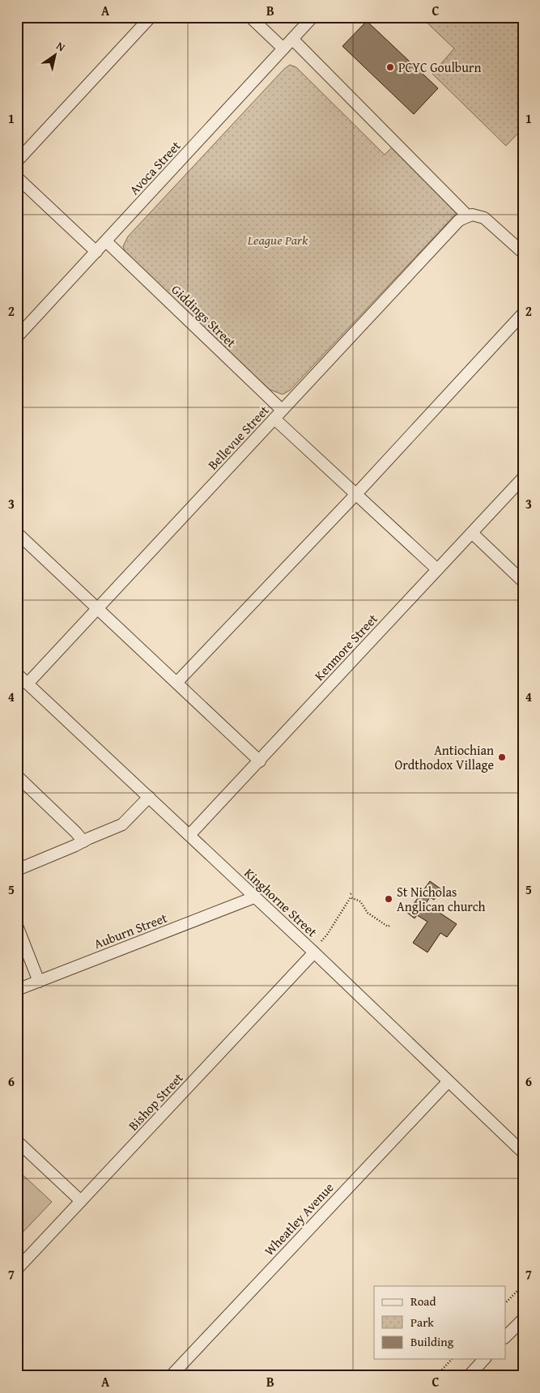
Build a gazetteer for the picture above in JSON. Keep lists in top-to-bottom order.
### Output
{
  "streets": {
    "street": [
      "Avoca Street",
      "Giddings Street",
      "Bellevue Street",
      "Kenmore Street",
      "Kinghorne Street",
      "Auburn Street",
      "Bishop Street",
      "Wheatley Avenue"
    ]
  },
  "crossings": [
    ["Avoca Street", "Giddings Street"],
    ["Giddings Street", "Bellevue Street"],
    ["Giddings Street", "Kenmore Street"],
    ["Bellevue Street", "Kinghorne Street"],
    ["Kenmore Street", "Kinghorne Street"],
    ["Kinghorne Street", "Auburn Street"],
    ["Kinghorne Street", "Bishop Street"],
    ["Kinghorne Street", "Wheatley Avenue"]
  ],
  "parks": ["League Park"],
  "places": ["PCYC Goulburn", "Antiochian Ordthodox Village", "St Nicholas Anglican church"],
  "legend": ["Road", "Park", "Building"],
  "north": "top right",
  "grid": {
    "columns": ["A", "B", "C"],
    "rows": [
      "1",
      "2",
      "3",
      "4",
      "5",
      "6",
      "7"
    ]
  }
}
